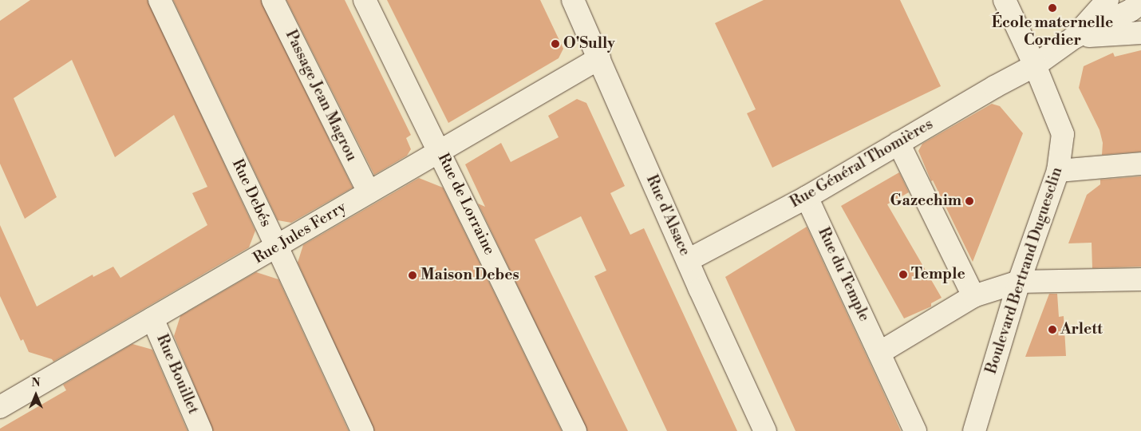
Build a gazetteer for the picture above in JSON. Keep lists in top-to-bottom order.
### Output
{
  "streets": {
    "street": [
      "Passage Jean Magrou",
      "Rue Général Thomières",
      "Rue Debés",
      "Rue de Lorraine",
      "Rue d'Alsace",
      "Rue Jules Ferry",
      "Boulevard Bertrand Duguesclin",
      "Rue du Temple",
      "Rue Bouillet"
    ]
  },
  "crossings": [
    ["Passage Jean Magrou", "Rue Jules Ferry"],
    ["Rue Général Thomières", "Rue d'Alsace"],
    ["Rue Général Thomières", "Boulevard Bertrand Duguesclin"],
    ["Rue Général Thomières", "Rue du Temple"],
    ["Rue Debés", "Rue Jules Ferry"],
    ["Rue de Lorraine", "Rue Jules Ferry"],
    ["Rue d'Alsace", "Rue Jules Ferry"],
    ["Rue Jules Ferry", "Rue Bouillet"]
  ],
  "places": [
    "École maternelle Cordier",
    "O'Sully",
    "Gazechim",
    "Temple",
    "Maison Debes",
    "Arlett"
  ],
  "north": "top"
}
